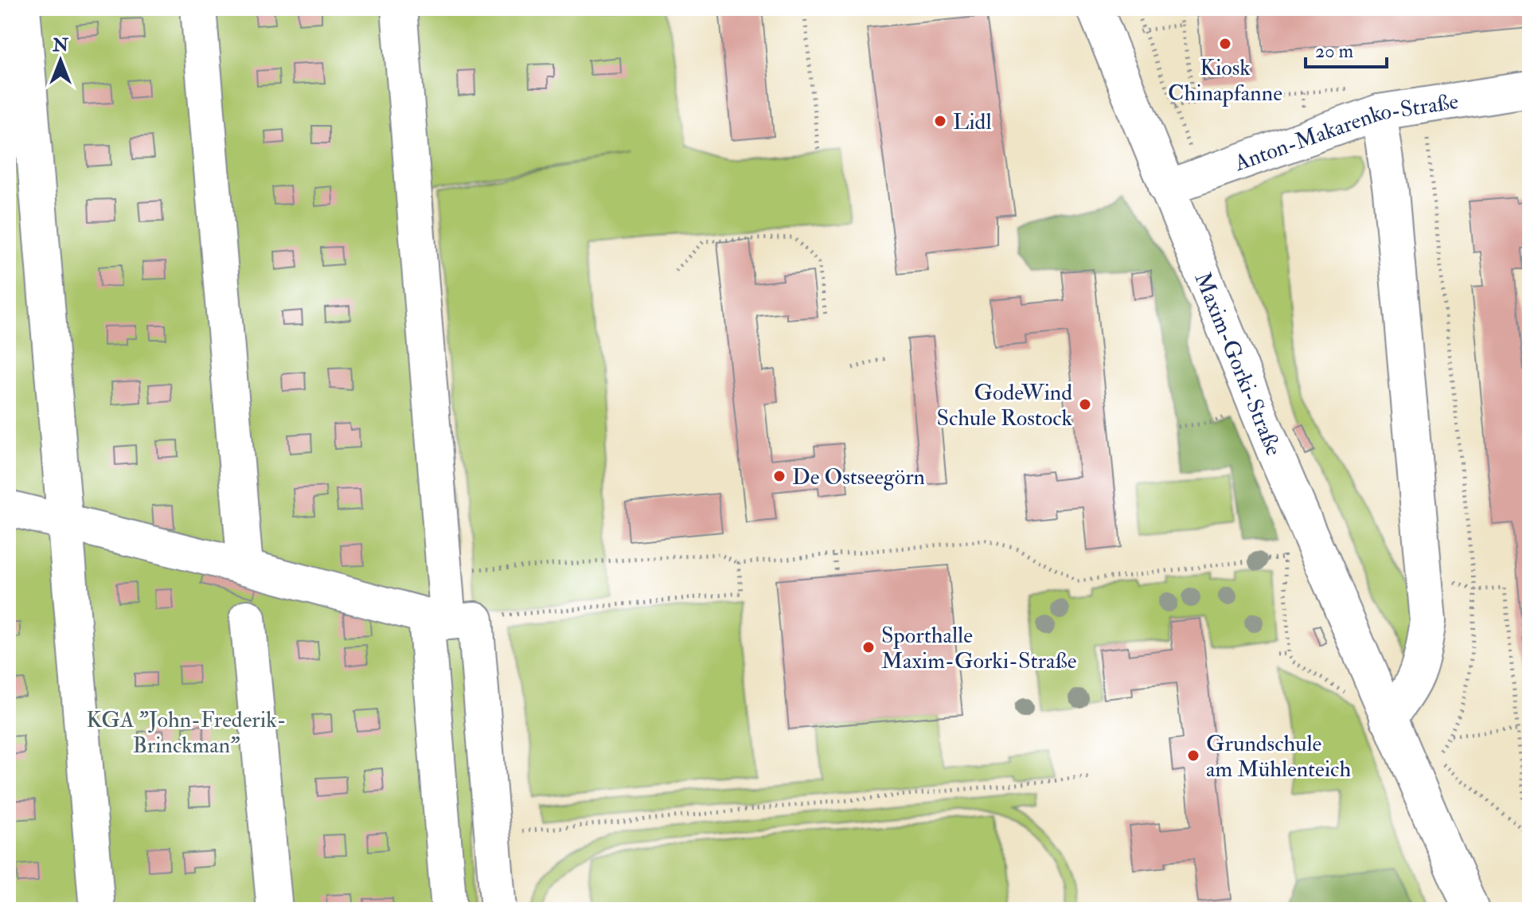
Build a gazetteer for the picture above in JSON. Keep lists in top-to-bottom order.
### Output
{
  "streets": {
    "street": ["Anton-Makarenko-Straße", "Maxim-Gorki-Straße"]
  },
  "crossings": [
    ["Anton-Makarenko-Straße", "Maxim-Gorki-Straße"]
  ],
  "parks": ["KGA \"John-Frederik- Brinckman\""],
  "places": [
    "Kiosk Chinapfanne",
    "Lidl",
    "GodeWind Schule Rostock",
    "De Ostseegörn",
    "Sporthalle Maxim-Gorki-Straße",
    "Grundschule am Mühlenteich"
  ],
  "scale_bar": "20 m",
  "north": "top"
}
